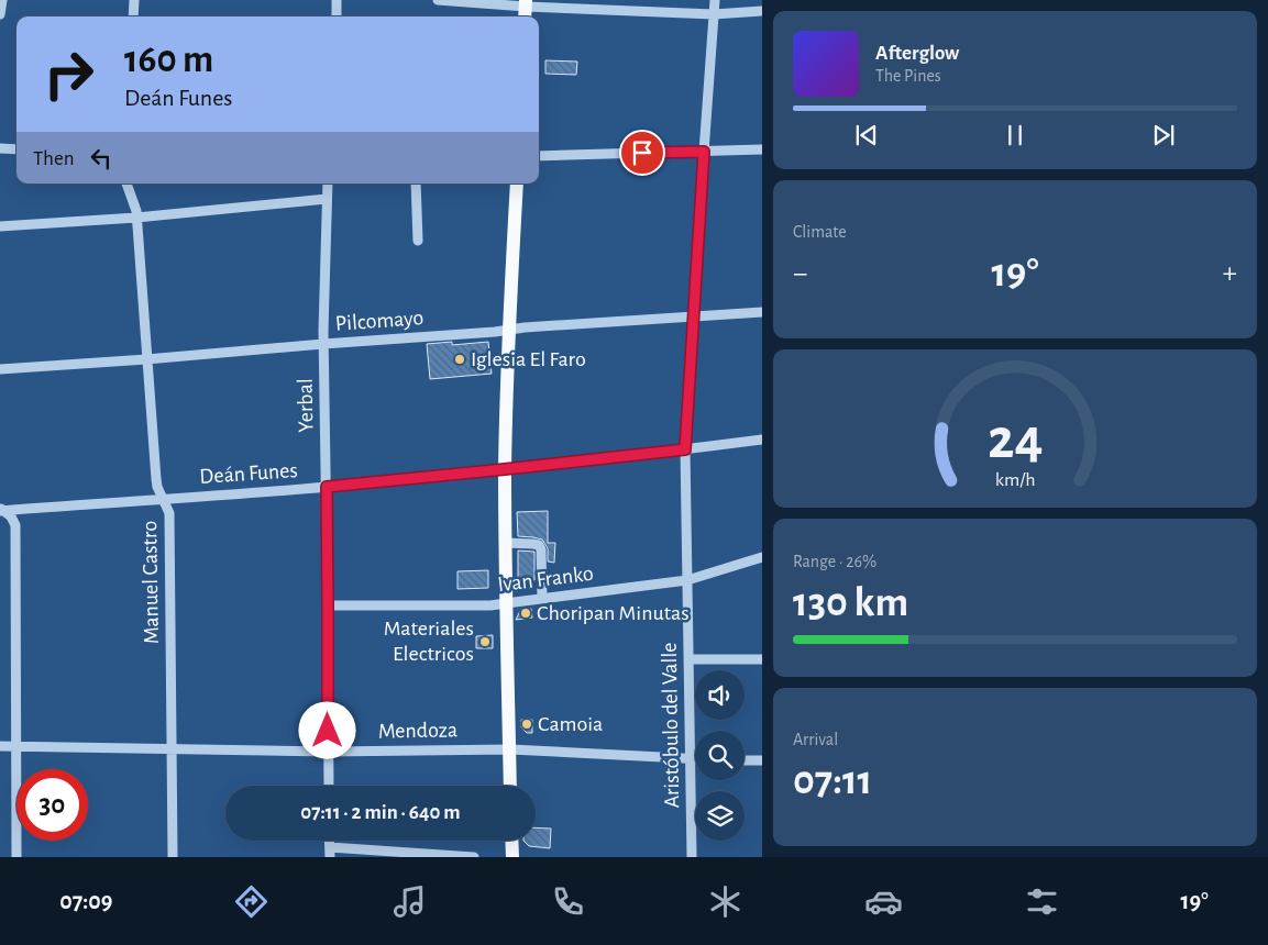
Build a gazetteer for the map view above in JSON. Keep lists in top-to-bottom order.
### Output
{
  "streets": {
    "street": [
      "Pilcomayo",
      "Yerbal",
      "Deán Funes",
      "Ivan Franko",
      "Manuel Castro",
      "Aristóbulo del Valle",
      "Mendoza"
    ]
  },
  "crossings": [
    ["Pilcomayo", "Yerbal"],
    ["Pilcomayo", "Manuel Castro"],
    ["Pilcomayo", "Aristóbulo del Valle"],
    ["Yerbal", "Deán Funes"],
    ["Yerbal", "Ivan Franko"],
    ["Yerbal", "Mendoza"],
    ["Deán Funes", "Manuel Castro"],
    ["Deán Funes", "Aristóbulo del Valle"],
    ["Ivan Franko", "Aristóbulo del Valle"],
    ["Manuel Castro", "Mendoza"],
    ["Aristóbulo del Valle", "Mendoza"]
  ],
  "places": [
    "Iglesia El Faro",
    "Choripan Minutas",
    "Materiales Electricos",
    "Camoia"
  ],
  "page": {
    "turn": ["160 m", "Deán Funes"],
    "song": ["Afterglow", "The Pines"],
    "then": "Then",
    "tile": [
      "Climate",
      ["Range · 26%", "130 km"],
      ["Arrival", "07:11"]
    ],
    "heat": ["−", "19°", "+"],
    "limit": "30",
    "trip": "07:11 · 2 min · 640 m",
    "tabs": ["07:09", "19°"],
    "gauge": ["24", "km/h"]
  }
}
